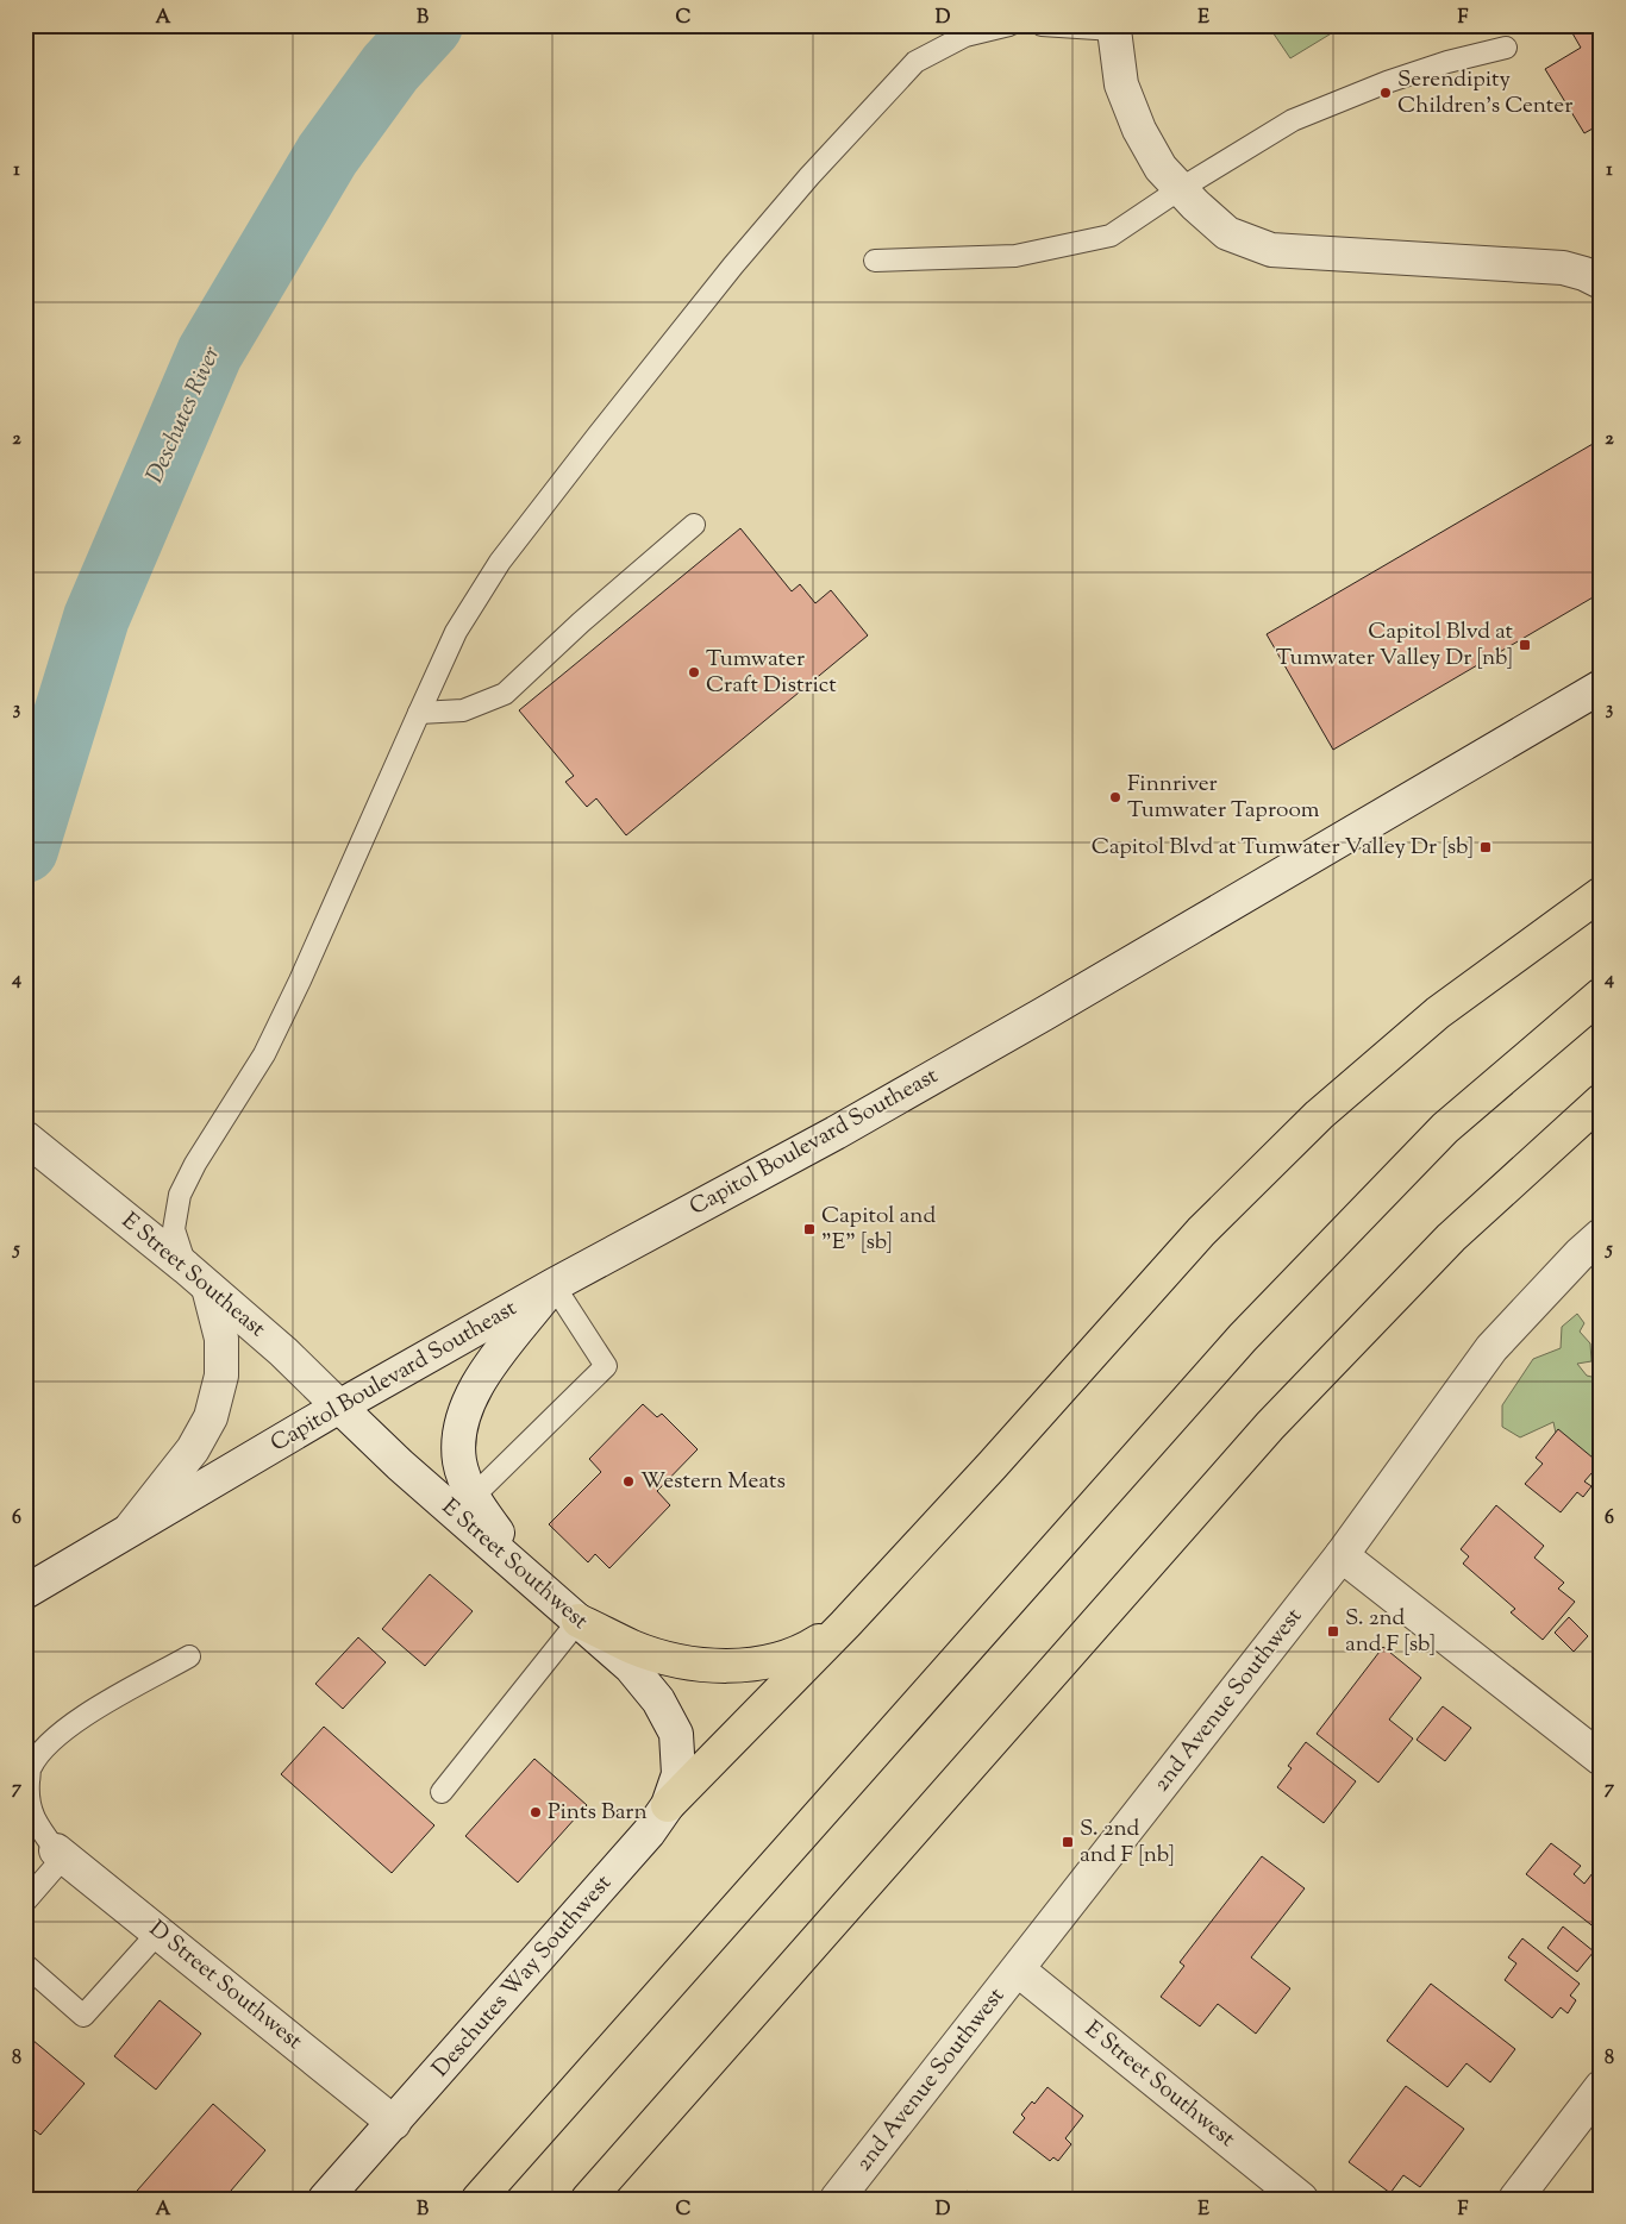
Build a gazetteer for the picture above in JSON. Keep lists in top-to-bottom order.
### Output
{
  "streets": {
    "street": [
      "Capitol Boulevard Southeast",
      "E Street Southeast",
      "E Street Southwest",
      "2nd Avenue Southwest",
      "Deschutes Way Southwest",
      "D Street Southwest"
    ]
  },
  "crossings": [
    ["Capitol Boulevard Southeast", "E Street Southeast"],
    ["Capitol Boulevard Southeast", "E Street Southwest"],
    ["E Street Southeast", "E Street Southwest"],
    ["E Street Southwest", "2nd Avenue Southwest"],
    ["E Street Southwest", "Deschutes Way Southwest"],
    ["Deschutes Way Southwest", "D Street Southwest"]
  ],
  "water": ["Deschutes River"],
  "places": {
    "other": [
      "Serendipity Children's Center",
      "Tumwater Craft District",
      "Finnriver Tumwater Taproom",
      "Western Meats",
      "Pints Barn"
    ],
    "transit": [
      "Capitol Blvd at Tumwater Valley Dr [nb]",
      "Capitol Blvd at Tumwater Valley Dr [sb]",
      "Capitol and \"E\" [sb]",
      "S. 2nd and F [sb]",
      "S. 2nd and F [nb]"
    ]
  },
  "grid": {
    "columns": [
      "A",
      "B",
      "C",
      "D",
      "E",
      "F"
    ],
    "rows": [
      "1",
      "2",
      "3",
      "4",
      "5",
      "6",
      "7",
      "8"
    ]
  }
}
